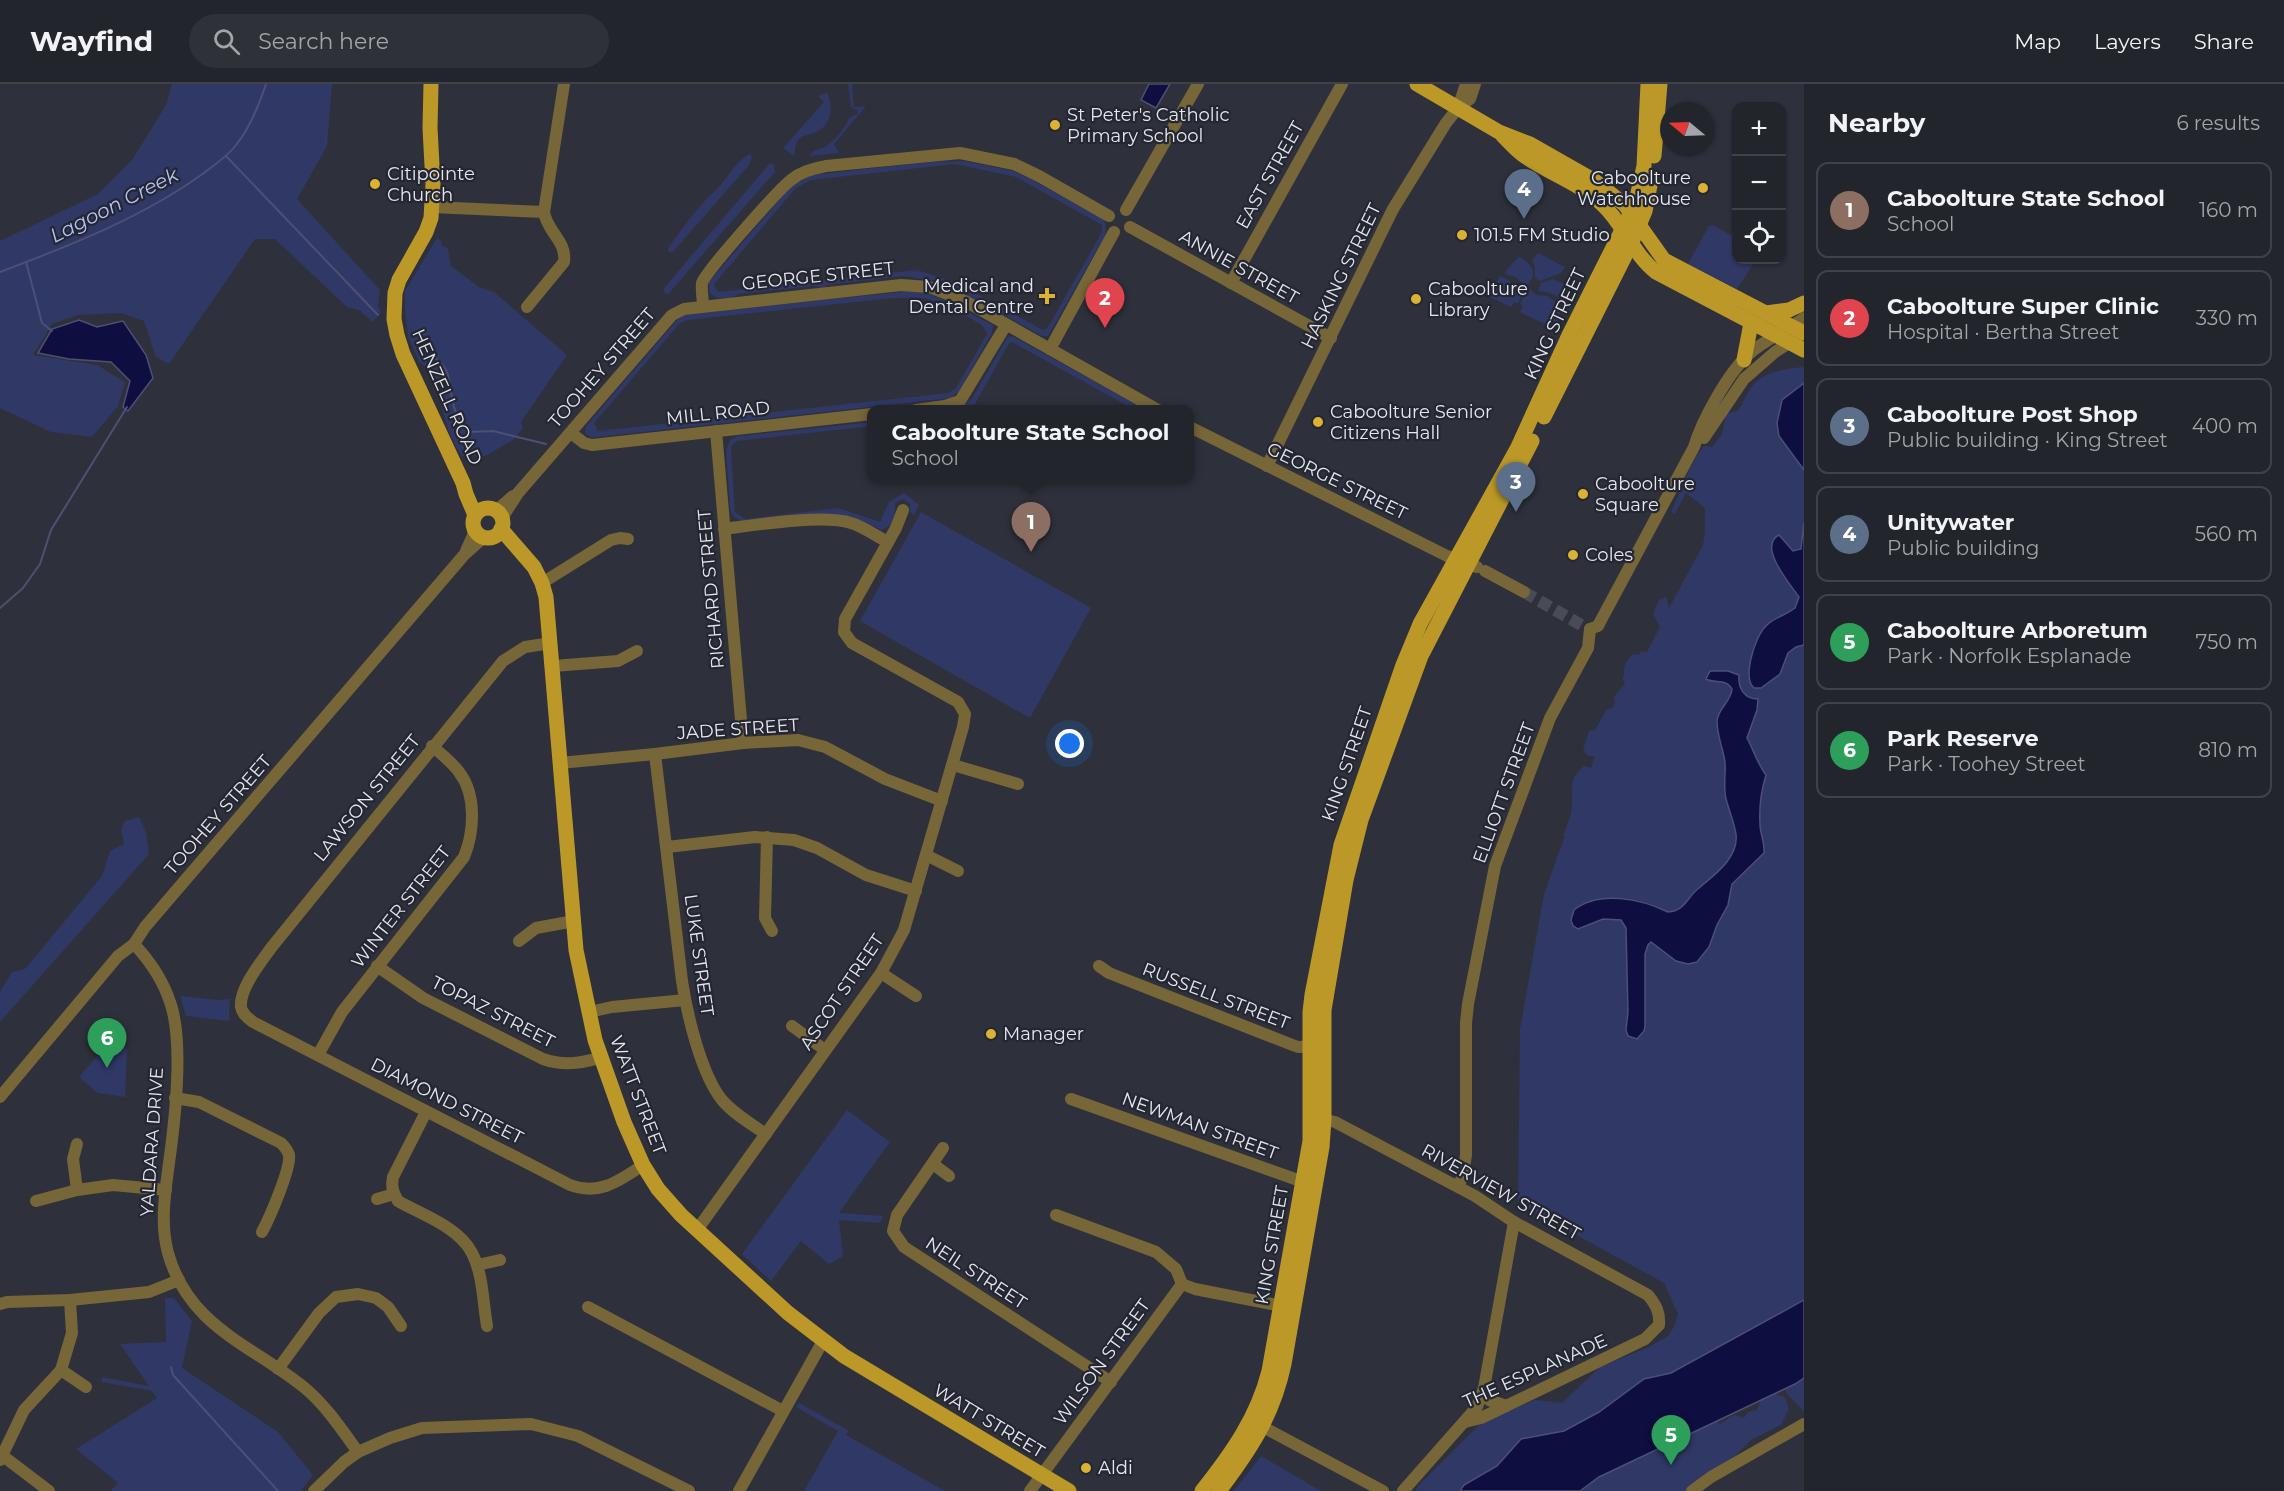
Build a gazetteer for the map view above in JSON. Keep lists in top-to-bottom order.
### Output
{
  "streets": {
    "main road": ["KING STREET", "HENZELL ROAD", "WATT STREET"],
    "street": [
      "EAST STREET",
      "ANNIE STREET",
      "GEORGE STREET",
      "HASKING STREET",
      "TOOHEY STREET",
      "MILL ROAD",
      "RICHARD STREET",
      "JADE STREET",
      "ELLIOTT STREET",
      "LAWSON STREET",
      "WINTER STREET",
      "LUKE STREET",
      "ASCOT STREET",
      "RUSSELL STREET",
      "TOPAZ STREET",
      "DIAMOND STREET",
      "NEWMAN STREET",
      "YALDARA DRIVE",
      "RIVERVIEW STREET",
      "NEIL STREET",
      "WILSON STREET",
      "THE ESPLANADE"
    ]
  },
  "crossings": [
    ["EAST STREET", "ANNIE STREET"],
    ["ANNIE STREET", "HASKING STREET"],
    ["GEORGE STREET", "HASKING STREET"],
    ["GEORGE STREET", "KING STREET"],
    ["GEORGE STREET", "TOOHEY STREET"],
    ["KING STREET", "RUSSELL STREET"],
    ["KING STREET", "NEWMAN STREET"],
    ["KING STREET", "RIVERVIEW STREET"],
    ["TOOHEY STREET", "HENZELL ROAD"],
    ["TOOHEY STREET", "MILL ROAD"],
    ["TOOHEY STREET", "WATT STREET"],
    ["TOOHEY STREET", "YALDARA DRIVE"],
    ["HENZELL ROAD", "WATT STREET"],
    ["MILL ROAD", "RICHARD STREET"],
    ["RICHARD STREET", "JADE STREET"],
    ["JADE STREET", "LUKE STREET"],
    ["JADE STREET", "ASCOT STREET"],
    ["JADE STREET", "WATT STREET"],
    ["ELLIOTT STREET", "RIVERVIEW STREET"],
    ["LAWSON STREET", "WINTER STREET"],
    ["LAWSON STREET", "WATT STREET"],
    ["LAWSON STREET", "DIAMOND STREET"],
    ["WINTER STREET", "TOPAZ STREET"],
    ["WINTER STREET", "DIAMOND STREET"],
    ["LUKE STREET", "ASCOT STREET"],
    ["ASCOT STREET", "WATT STREET"],
    ["TOPAZ STREET", "WATT STREET"],
    ["WATT STREET", "DIAMOND STREET"],
    ["WATT STREET", "WILSON STREET"],
    ["RIVERVIEW STREET", "THE ESPLANADE"],
    ["NEIL STREET", "WILSON STREET"]
  ],
  "water": ["Lagoon Creek"],
  "places": {
    "other": [
      "St Peter's Catholic Primary School",
      "Citipointe Church",
      "Caboolture Watchhouse",
      "101.5 FM Studio",
      "Caboolture Library",
      "Caboolture Senior Citizens Hall",
      "Caboolture Square",
      "Coles",
      "Manager",
      "Aldi"
    ],
    "health": ["Medical and Dental Centre"]
  },
  "north": "left",
  "page": {
    "header": "Wayfind",
    "search": "Search here",
    "nav": ["Map", "Layers", "Share"],
    "heading": ["Nearby", "6 results"],
    "map_buttons": ["+", "−"],
    "list": [
      {
        "mark": "1",
        "name": "Caboolture State School",
        "note": "School",
        "value": "160 m"
      },
      {
        "mark": "2",
        "name": "Caboolture Super Clinic",
        "note": "Hospital · Bertha Street",
        "value": "330 m"
      },
      {
        "mark": "3",
        "name": "Caboolture Post Shop",
        "note": "Public building · King Street",
        "value": "400 m"
      },
      {
        "mark": "4",
        "name": "Unitywater",
        "note": "Public building",
        "value": "560 m"
      },
      {
        "mark": "5",
        "name": "Caboolture Arboretum",
        "note": "Park · Norfolk Esplanade",
        "value": "750 m"
      },
      {
        "mark": "6",
        "name": "Park Reserve",
        "note": "Park · Toohey Street",
        "value": "810 m"
      }
    ],
    "pins": [
      "4",
      "2",
      "3",
      "1",
      "6",
      "5"
    ],
    "popup": ["Caboolture State School", "School"]
  }
}
